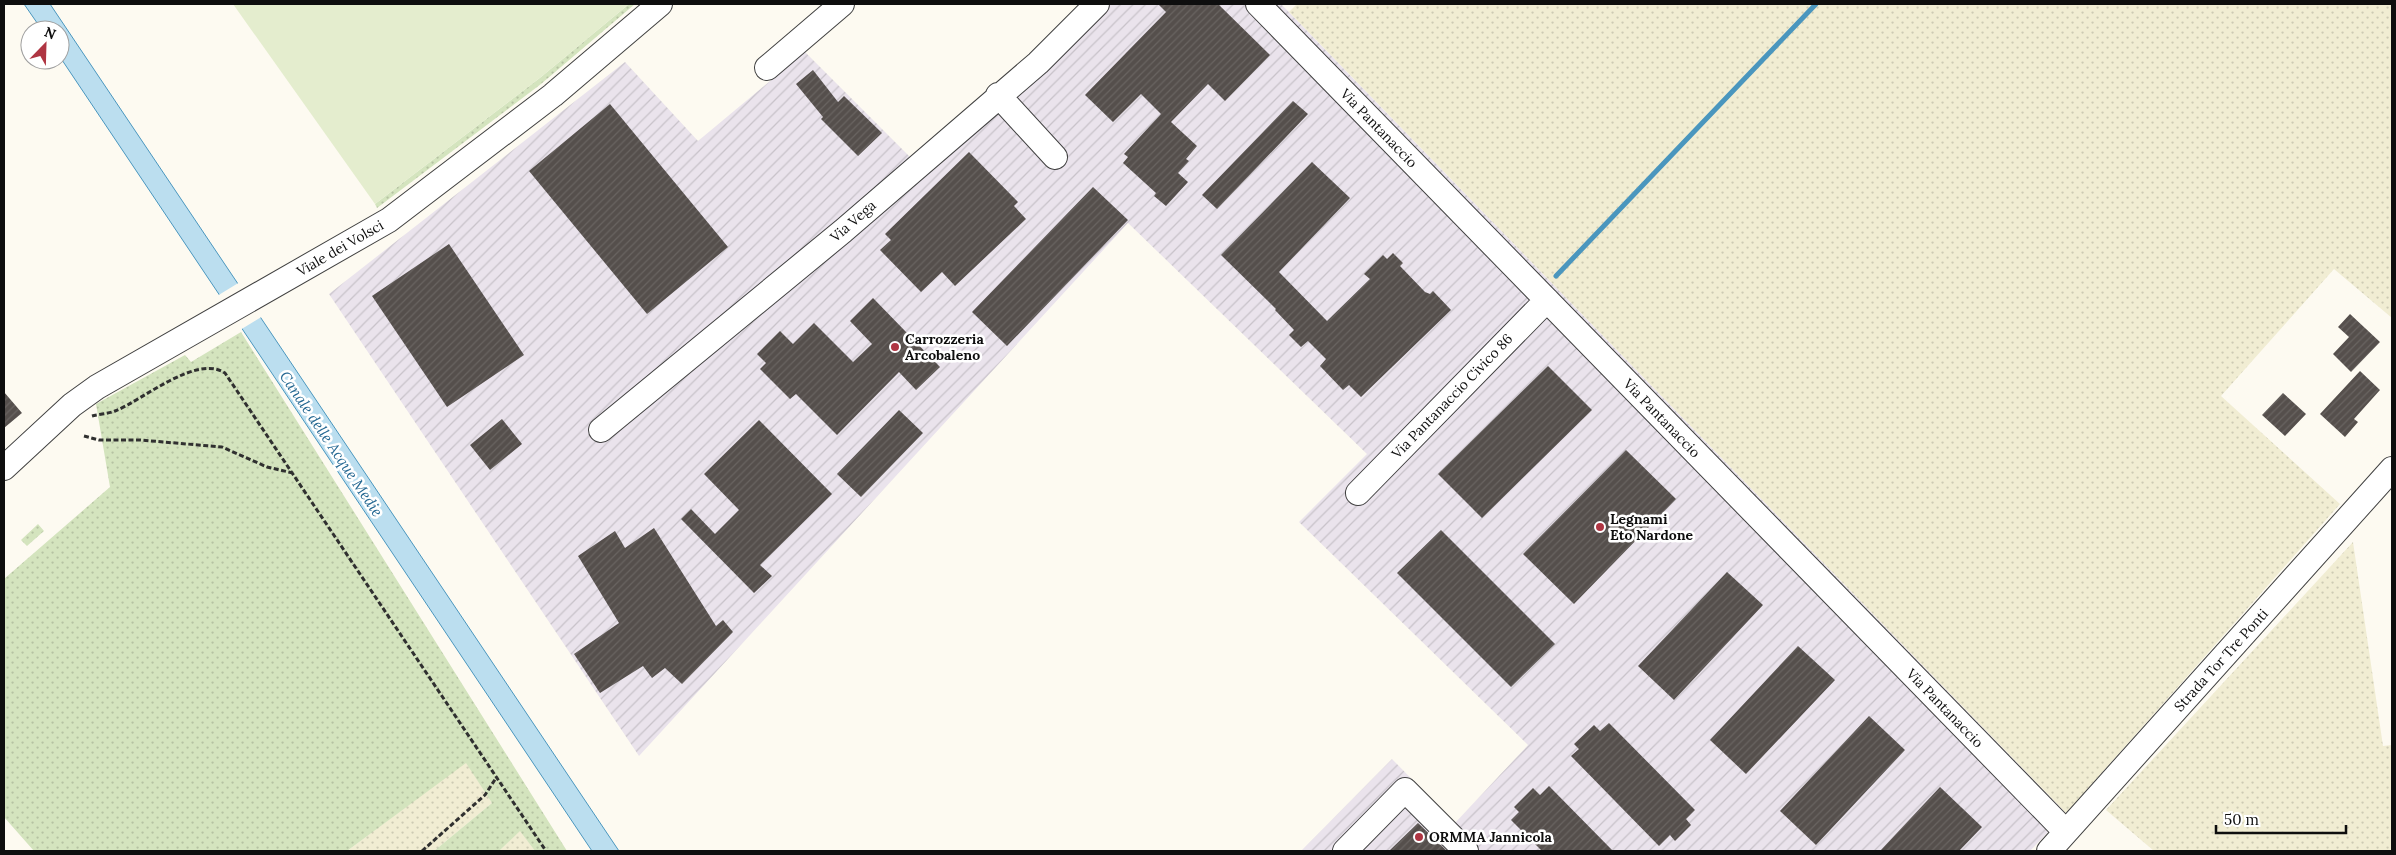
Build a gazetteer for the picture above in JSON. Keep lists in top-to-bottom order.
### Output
{
  "streets": {
    "street": [
      "Via Pantanaccio",
      "Via Vega",
      "Viale dei Volsci",
      "Via Pantanaccio Civico 86",
      "Strada Tor Tre Ponti"
    ]
  },
  "crossings": [
    ["Via Pantanaccio", "Via Pantanaccio Civico 86"],
    ["Via Pantanaccio", "Strada Tor Tre Ponti"]
  ],
  "water": ["Canale delle Acque Medie"],
  "places": ["Carrozzeria Arcobaleno", "Legnami Eto Nardone", "ORMMA Jannicola"],
  "scale_bar": "50 m",
  "north": "top right"
}
